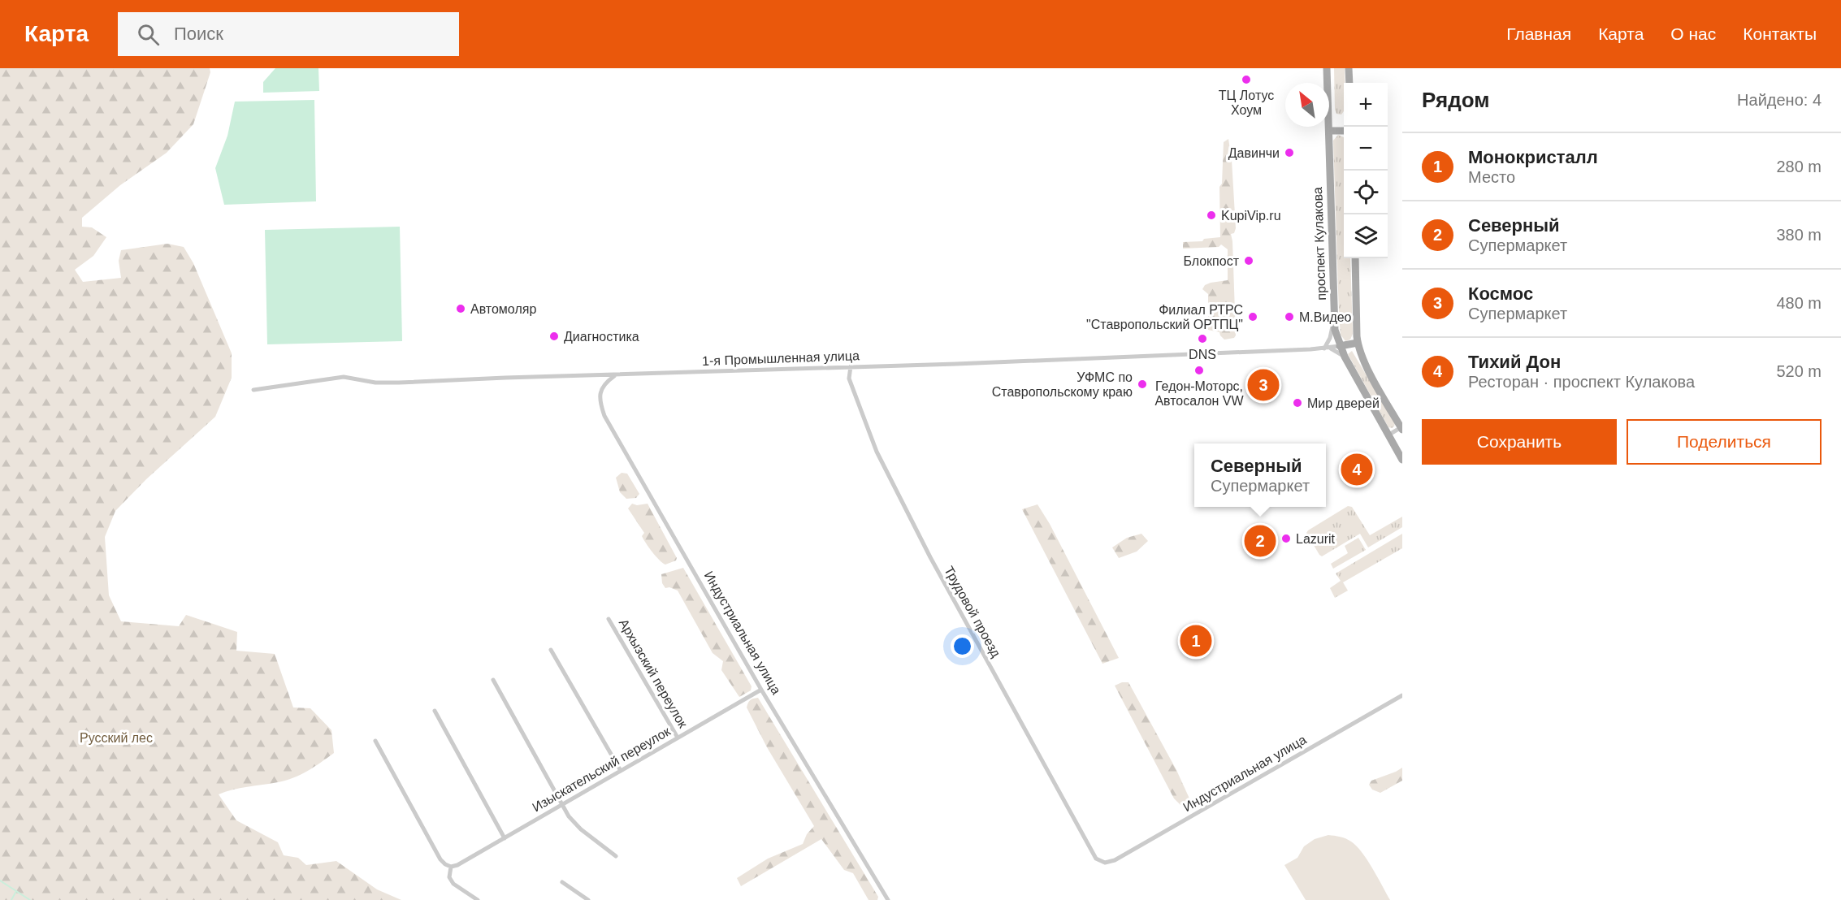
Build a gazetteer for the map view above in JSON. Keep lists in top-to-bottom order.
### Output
{
  "streets": {
    "main road": ["проспект Кулакова"],
    "street": [
      "1-я Промышленная улица",
      "Трудовой проезд",
      "Индустриальная улица",
      "Архызский переулок",
      "Изыскательский переулок"
    ]
  },
  "crossings": [
    ["проспект Кулакова", "1-я Промышленная улица"],
    ["1-я Промышленная улица", "Трудовой проезд"],
    ["1-я Промышленная улица", "Индустриальная улица"],
    ["Трудовой проезд", "Индустриальная улица"],
    ["Индустриальная улица", "Изыскательский переулок"],
    ["Архызский переулок", "Изыскательский переулок"]
  ],
  "parks": ["Русский лес"],
  "places": [
    "ТЦ Лотус Хоум",
    "Давинчи",
    "KupiVip.ru",
    "Блокпост",
    "Автомоляр",
    "Филиал РТРС \"Ставропольский ОРТПЦ\"",
    "М.Видео",
    "Диагностика",
    "DNS",
    "Гедон-Моторс, Автосалон VW",
    "УФМС по Ставропольскому краю",
    "Мир дверей",
    "Lazurit"
  ],
  "north": "top left",
  "page": {
    "header": "Карта",
    "search": "Поиск",
    "nav": [
      "Главная",
      "Карта",
      "О нас",
      "Контакты"
    ],
    "heading": ["Рядом", "Найдено: 4"],
    "map_buttons": ["+", "−"],
    "list": [
      {
        "mark": "1",
        "name": "Монокристалл",
        "note": "Место",
        "value": "280 m"
      },
      {
        "mark": "2",
        "name": "Северный",
        "note": "Супермаркет",
        "value": "380 m"
      },
      {
        "mark": "3",
        "name": "Космос",
        "note": "Супермаркет",
        "value": "480 m"
      },
      {
        "mark": "4",
        "name": "Тихий Дон",
        "note": "Ресторан · проспект Кулакова",
        "value": "520 m"
      }
    ],
    "pins": [
      "3",
      "4",
      "2",
      "1"
    ],
    "buttons": ["Сохранить", "Поделиться"],
    "popup": ["Северный", "Супермаркет"]
  }
}
